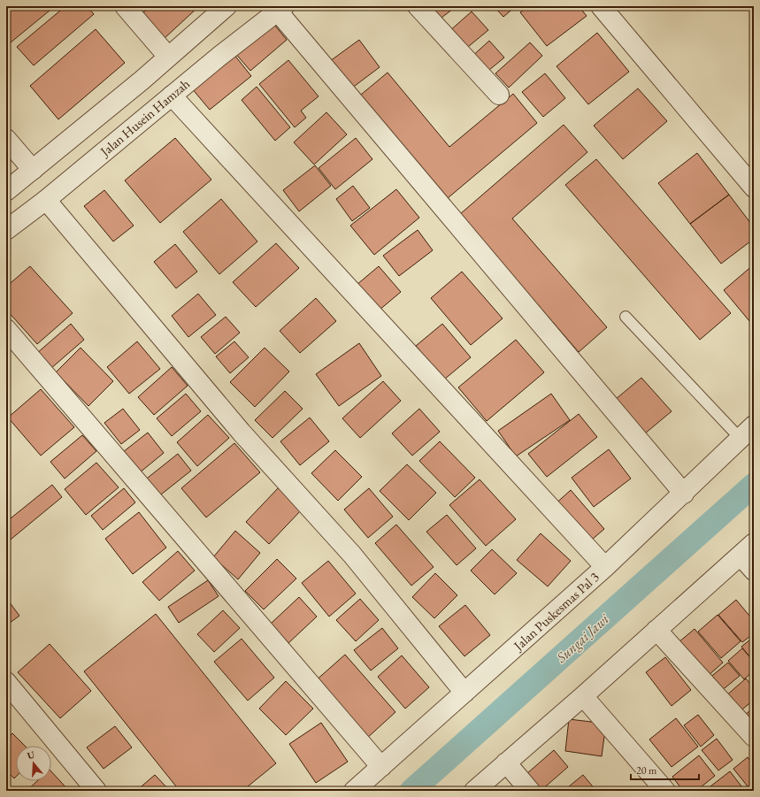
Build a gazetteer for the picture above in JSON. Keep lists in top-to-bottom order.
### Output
{
  "streets": {
    "street": ["Jalan Husein Hamzah", "Jalan Puskesmas Pal 3"]
  },
  "water": ["Sungai Jawi"],
  "scale_bar": "20 m",
  "north": "top"
}
